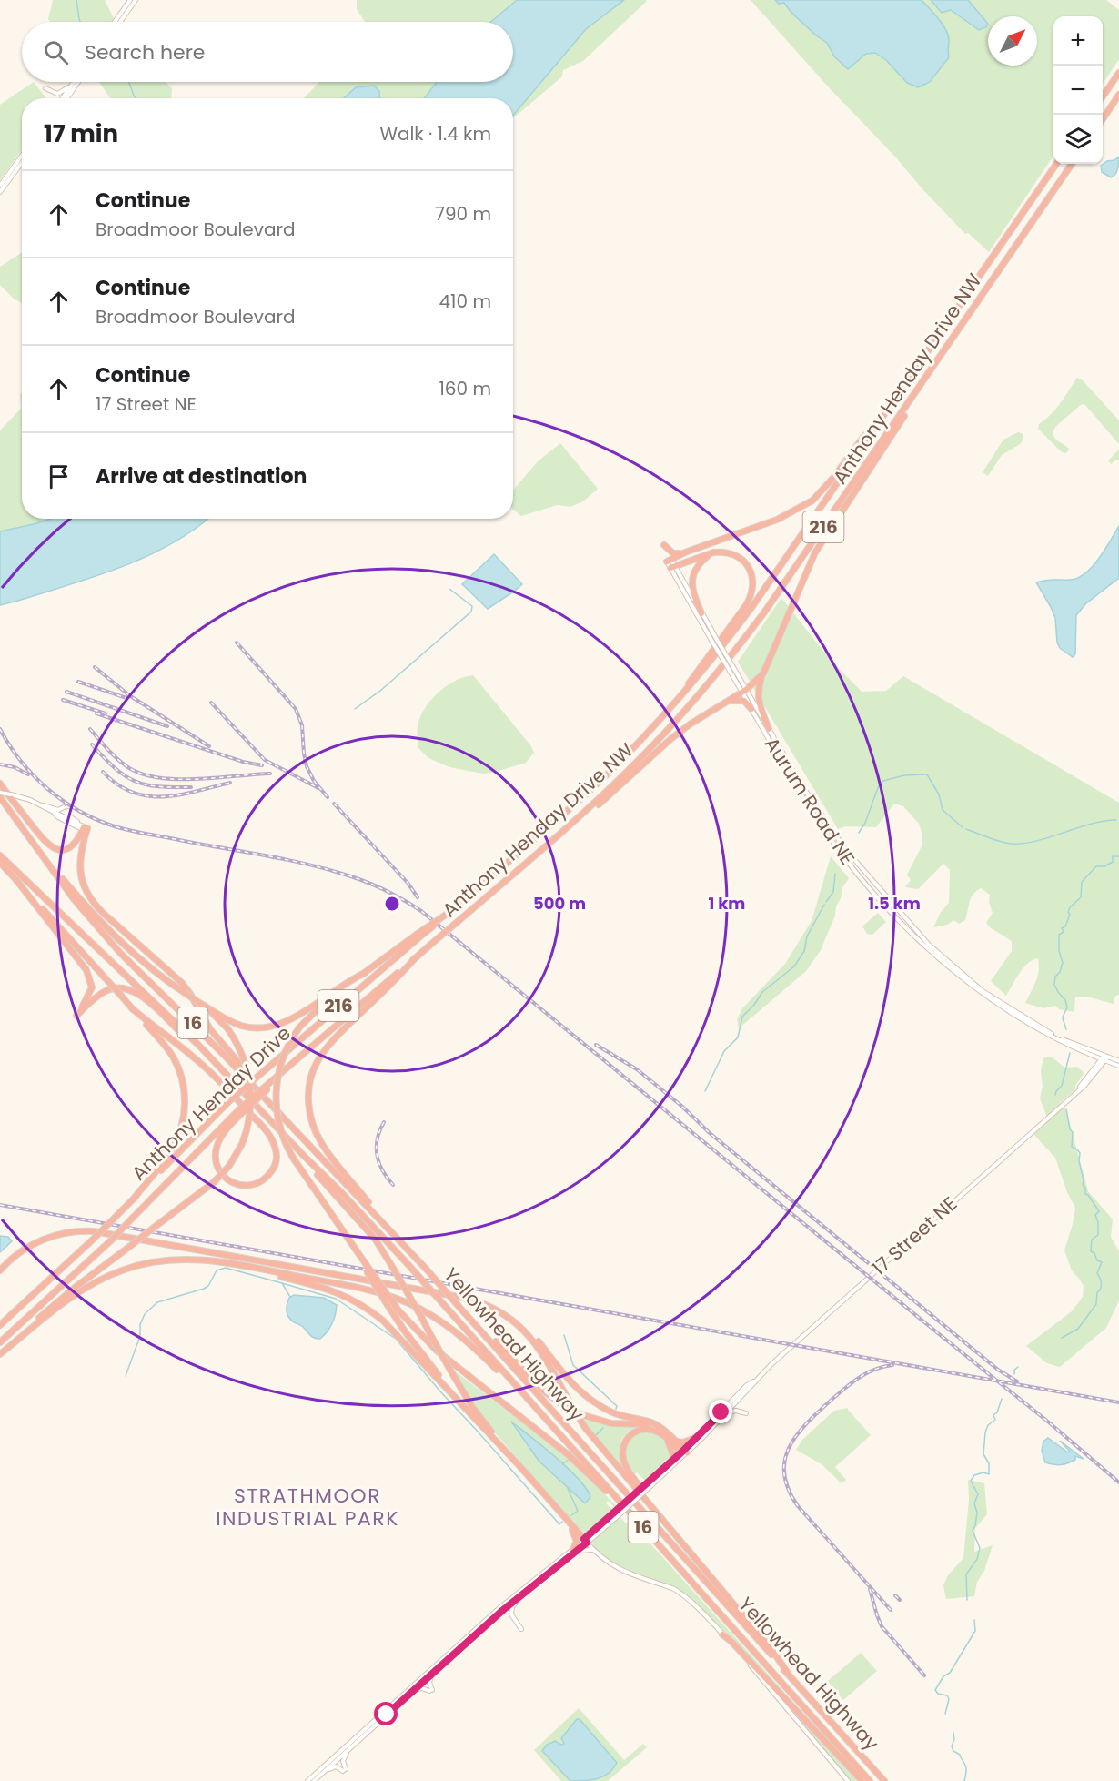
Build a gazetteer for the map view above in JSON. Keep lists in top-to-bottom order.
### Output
{
  "streets": {
    "highway": [
      "Anthony Henday Drive NW",
      "216",
      "16",
      "Anthony Henday Drive",
      "Yellowhead Highway"
    ],
    "main road": ["Aurum Road NE", "17 Street NE"]
  },
  "crossings": [
    ["Anthony Henday Drive NW", "Anthony Henday Drive"],
    ["Aurum Road NE", "17 Street NE"],
    ["16", "Yellowhead Highway"]
  ],
  "districts": ["STRATHMOOR INDUSTRIAL PARK"],
  "north": "top right",
  "page": {
    "map_buttons": ["+", "−"],
    "search": "Search here",
    "heading": ["17 min", "Walk · 1.4 km"],
    "list": [
      ["Continue", "Broadmoor Boulevard", "790 m"],
      ["Continue", "Broadmoor Boulevard", "410 m"],
      ["Continue", "17 Street NE", "160 m"],
      "Arrive at destination"
    ]
  },
  "rings": ["500 m", "1 km", "1.5 km"]
}
